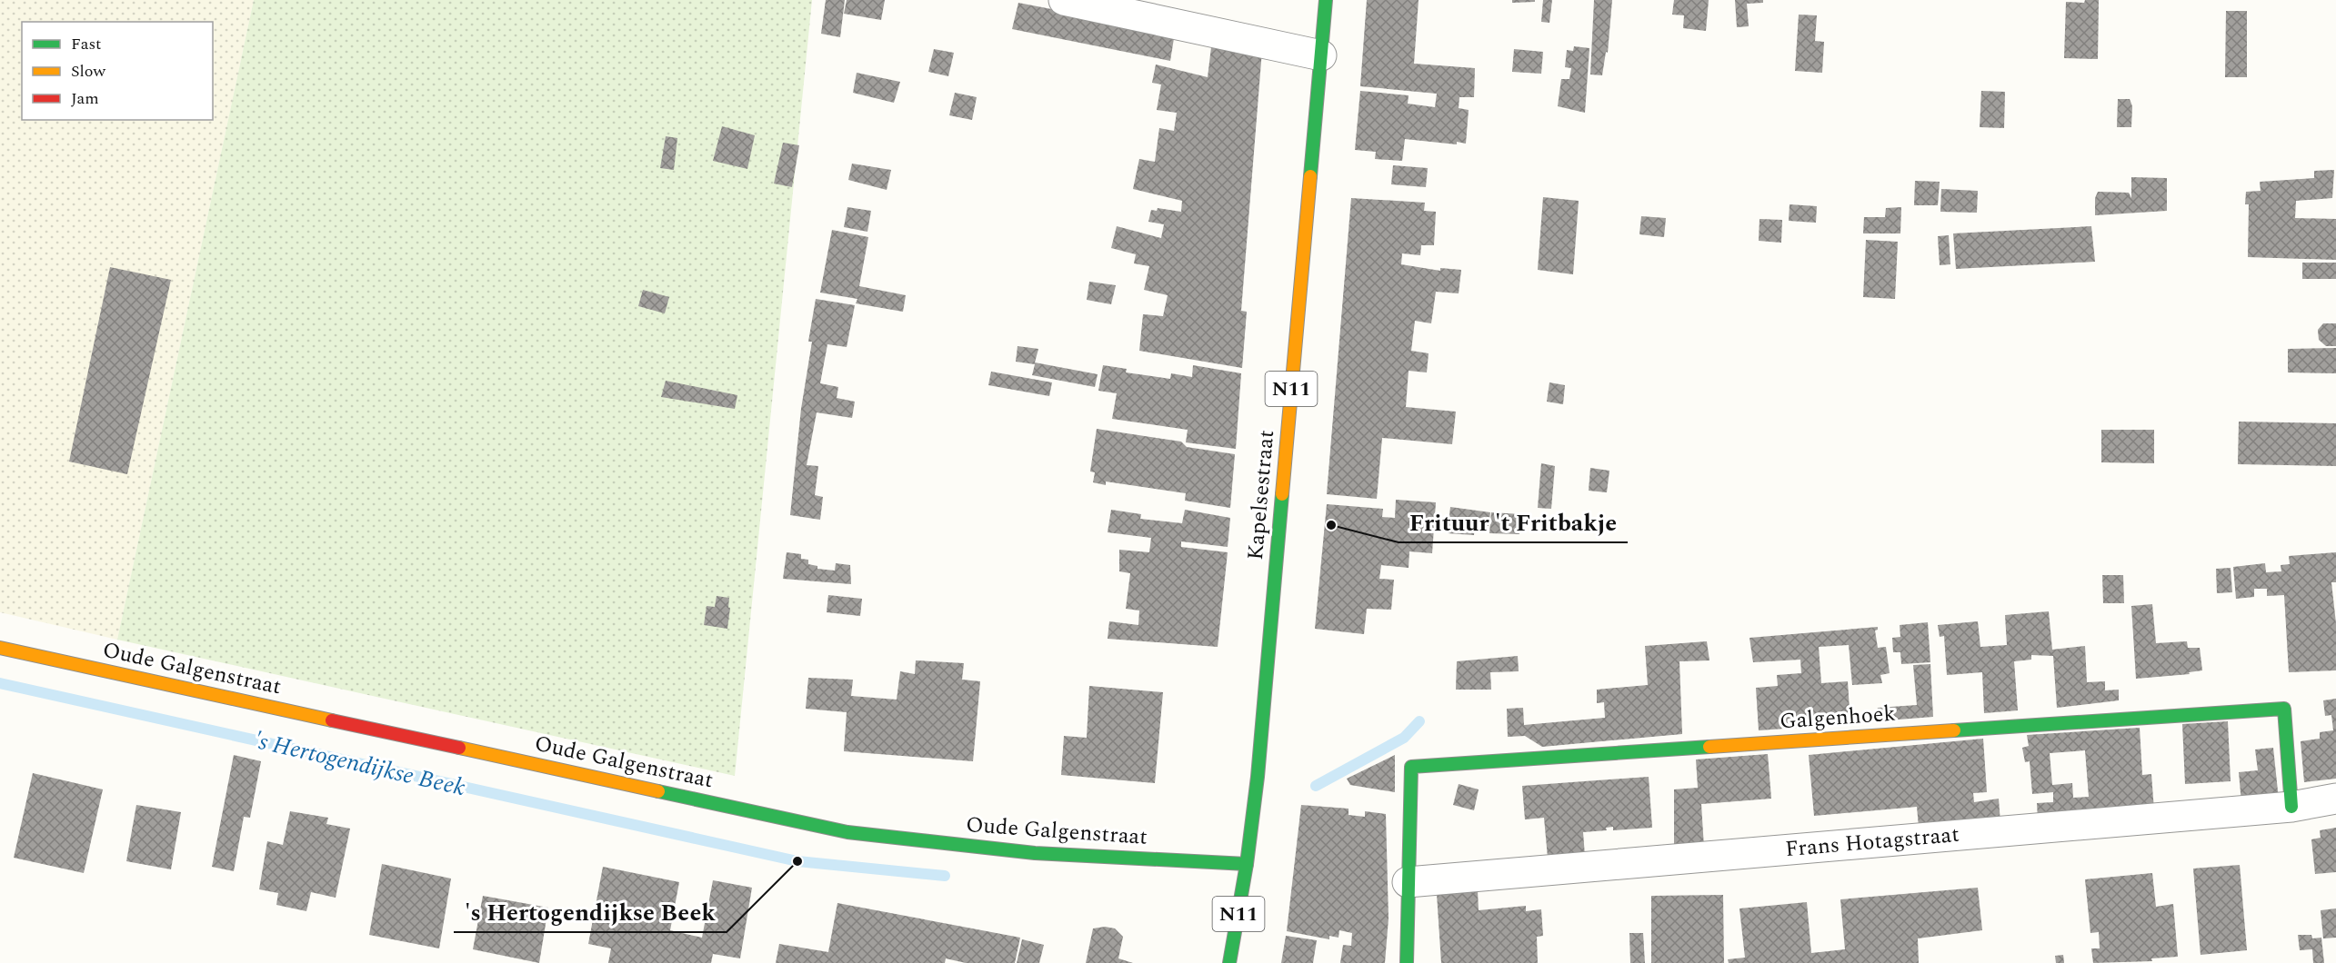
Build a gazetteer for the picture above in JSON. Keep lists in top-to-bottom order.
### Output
{
  "streets": {
    "street": [
      "N11",
      "Kapelsestraat",
      "Oude Galgenstraat",
      "Galgenhoek",
      "Frans Hotagstraat"
    ]
  },
  "crossings": [
    ["N11", "Kapelsestraat"],
    ["N11", "Oude Galgenstraat"],
    ["Kapelsestraat", "Oude Galgenstraat"],
    ["Galgenhoek", "Frans Hotagstraat"]
  ],
  "water": ["'s Hertogendijkse Beek"],
  "places": ["Frituur 't Fritbakje", "'s Hertogendijkse Beek"],
  "legend": ["Fast", "Slow", "Jam"]
}
